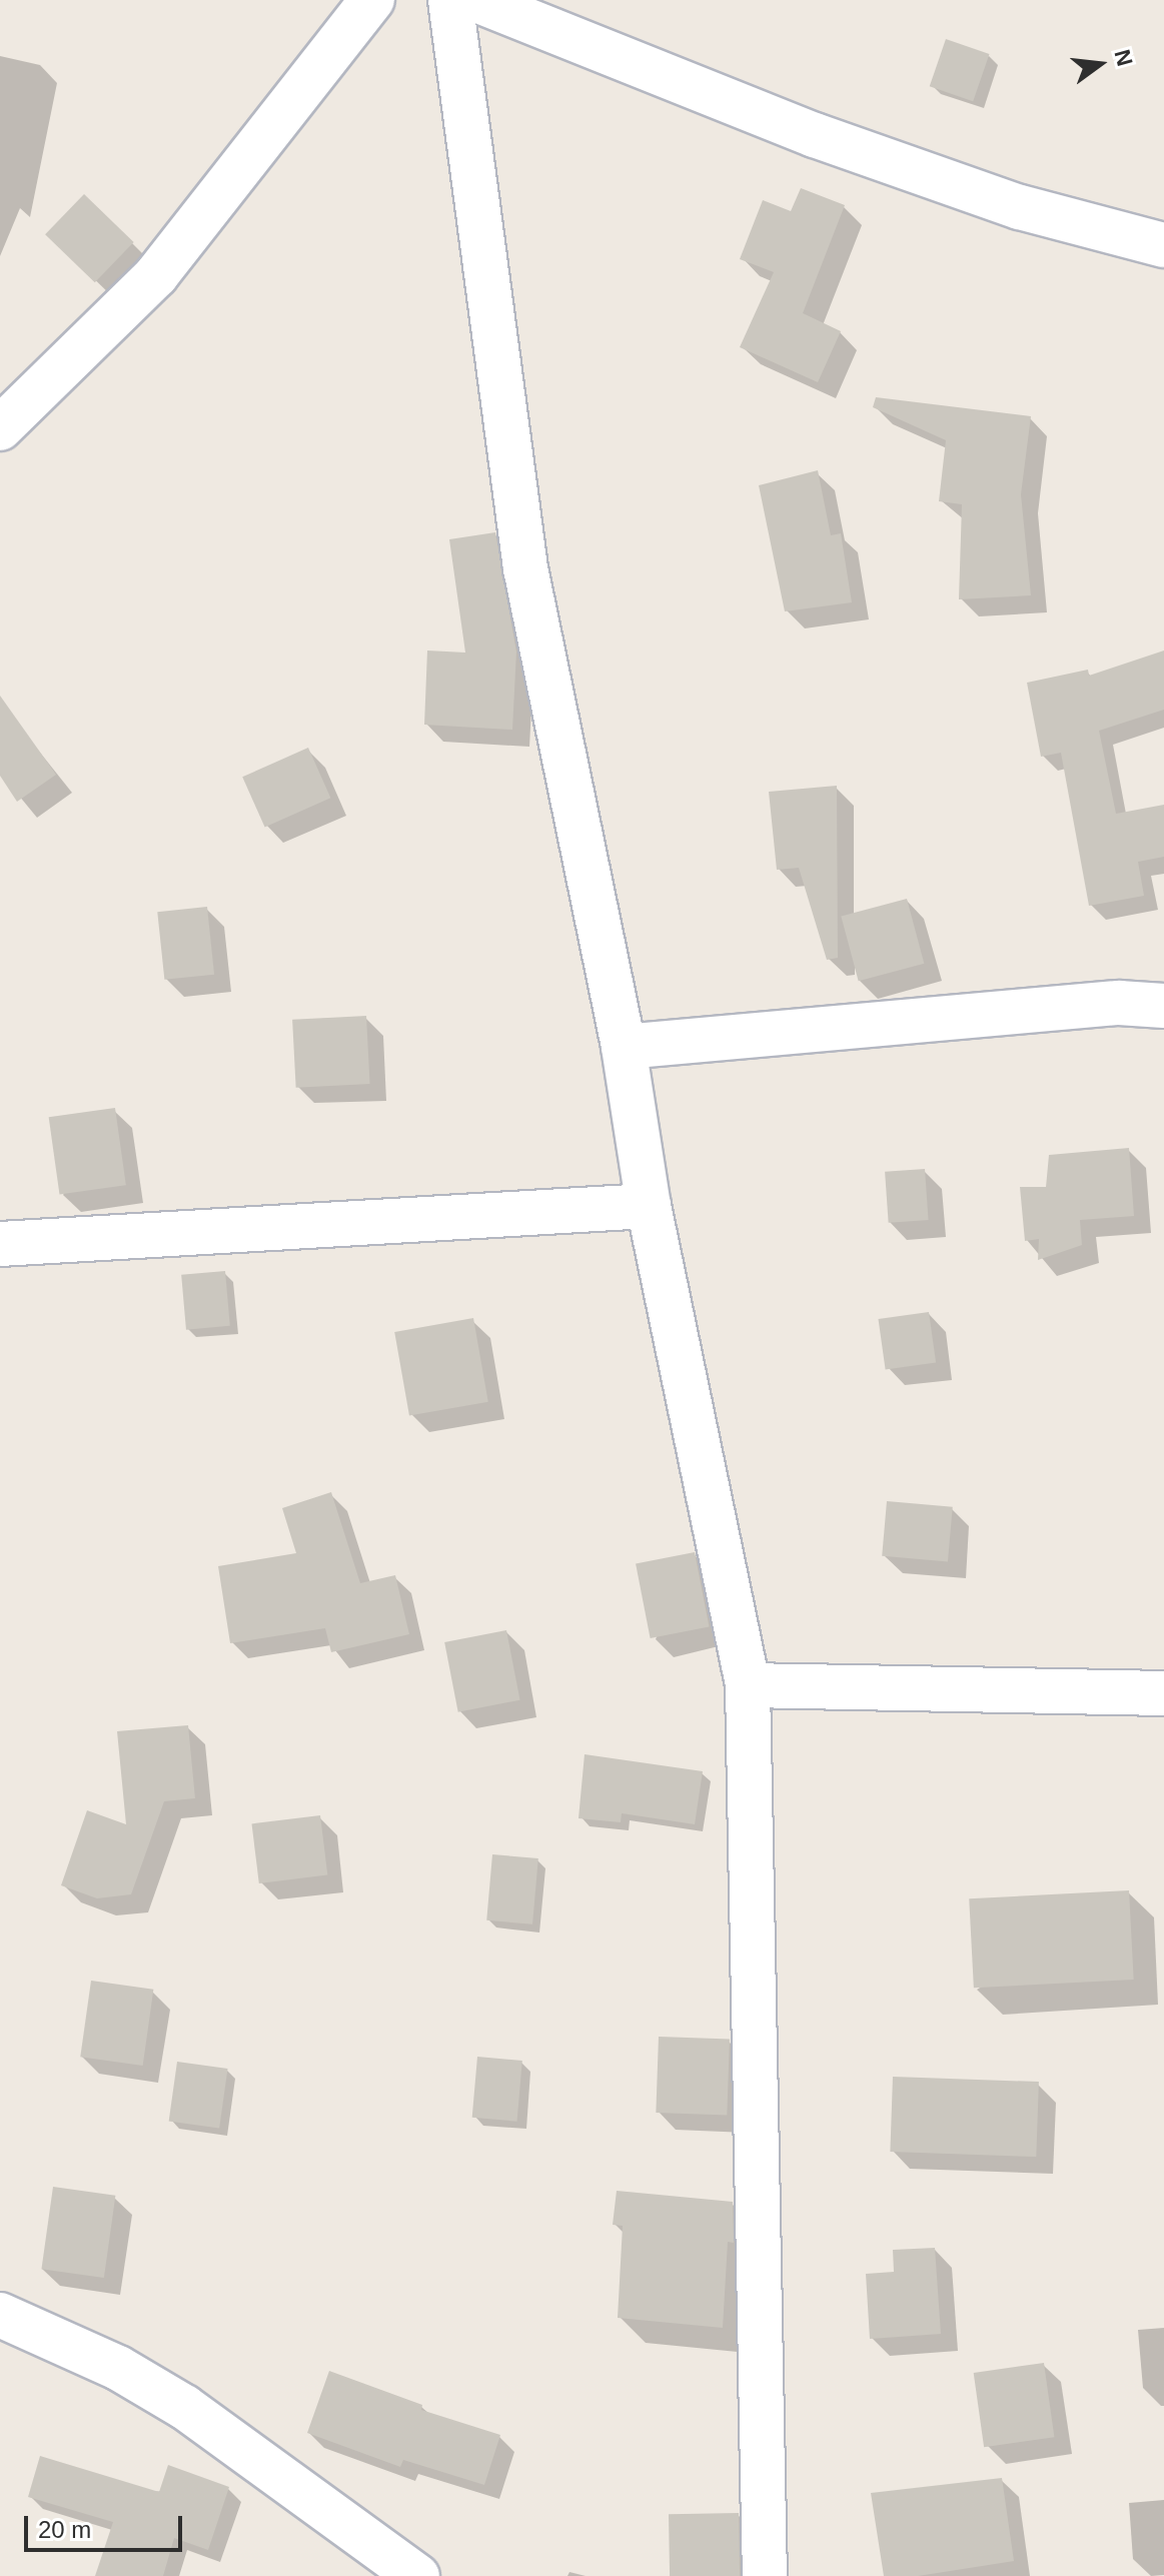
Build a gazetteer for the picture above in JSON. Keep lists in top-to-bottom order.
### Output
{
  "scale_bar": "20 m",
  "north": "right"
}
